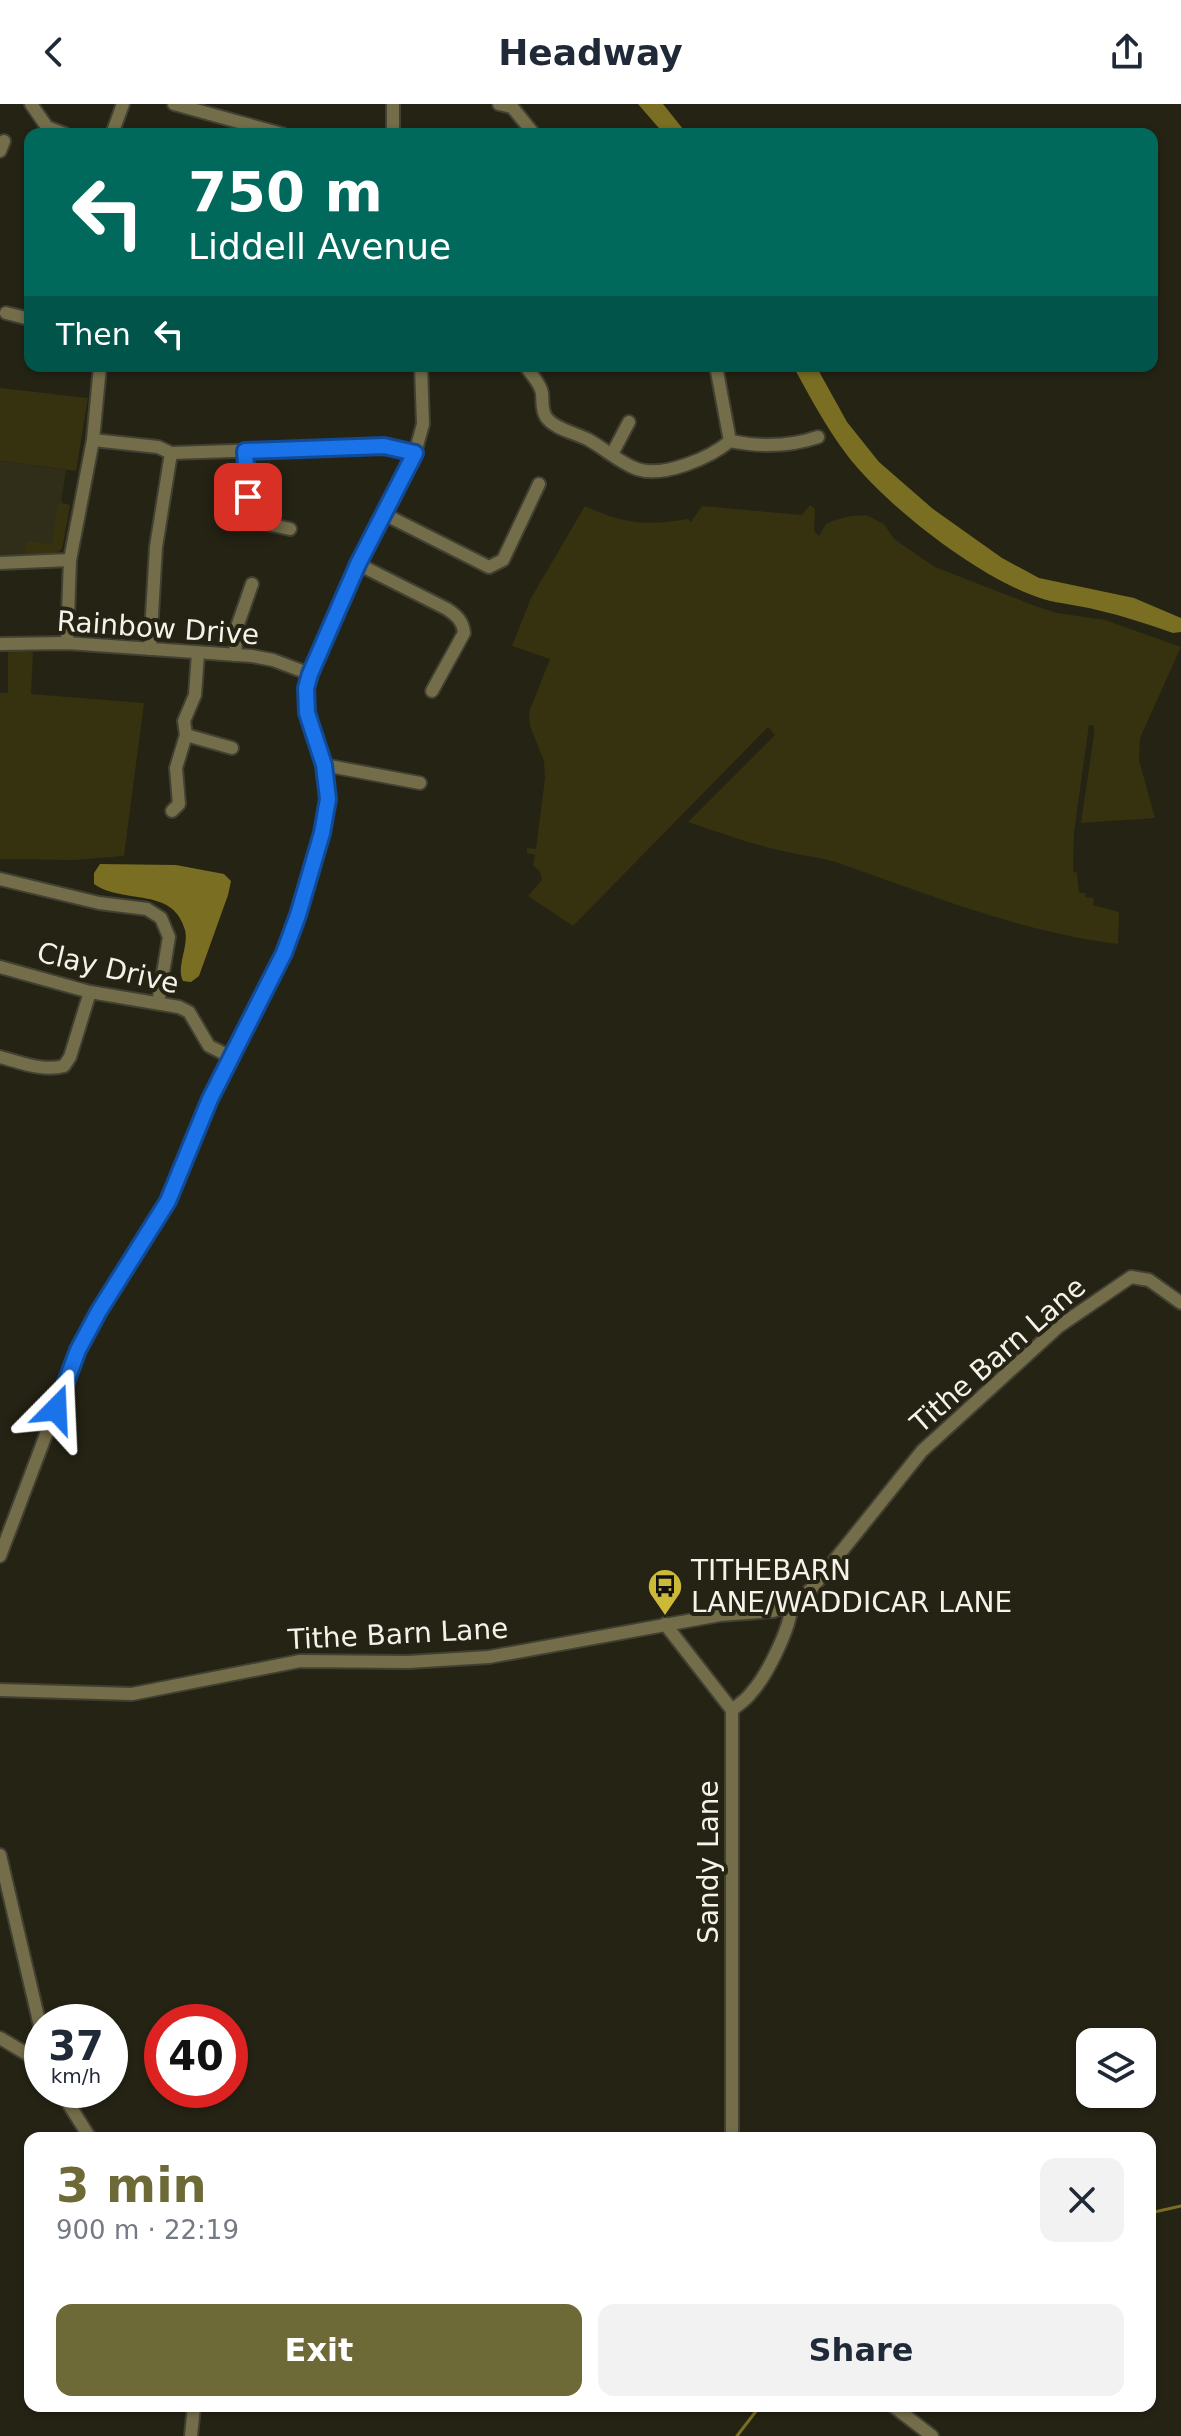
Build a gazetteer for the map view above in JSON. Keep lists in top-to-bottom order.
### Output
{
  "streets": {
    "street": [
      "Rainbow Drive",
      "Clay Drive",
      "Tithe Barn Lane",
      "Sandy Lane"
    ]
  },
  "places": {
    "bus stop": ["TITHEBARN LANE/WADDICAR LANE"]
  },
  "page": {
    "header": "Headway",
    "turn": ["750 m", "Liddell Avenue"],
    "then": "Then",
    "speed": "37 km/h",
    "limit": "40",
    "heading": ["3 min", "900 m · 22:19"],
    "buttons": ["Exit", "Share"]
  }
}
